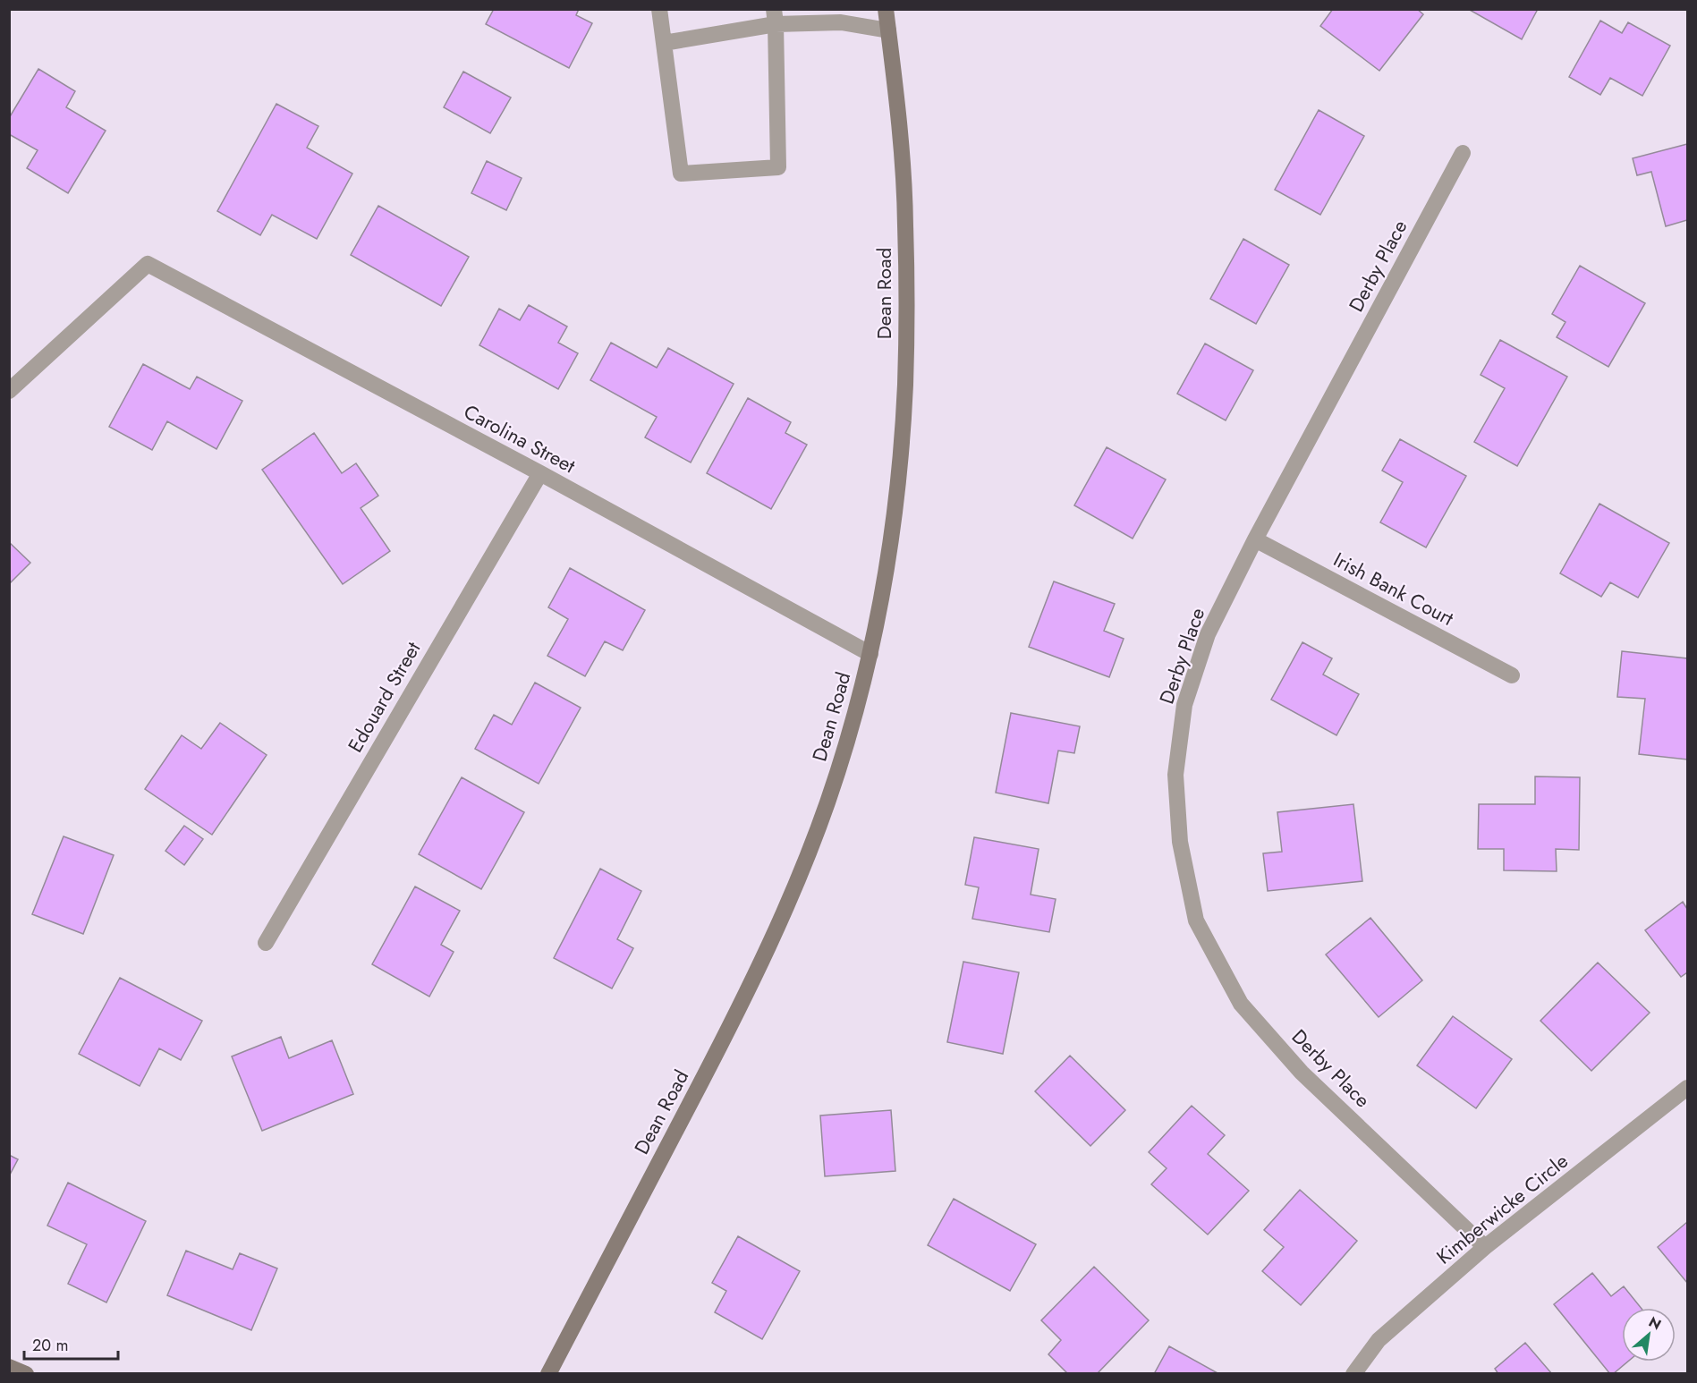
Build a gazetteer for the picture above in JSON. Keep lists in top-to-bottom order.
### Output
{
  "streets": {
    "main road": ["Dean Road"],
    "street": [
      "Derby Place",
      "Carolina Street",
      "Irish Bank Court",
      "Edouard Street",
      "Kimberwicke Circle"
    ]
  },
  "crossings": [
    ["Derby Place", "Irish Bank Court"],
    ["Derby Place", "Kimberwicke Circle"],
    ["Dean Road", "Carolina Street"],
    ["Carolina Street", "Edouard Street"]
  ],
  "scale_bar": "20 m",
  "north": "top right"
}
